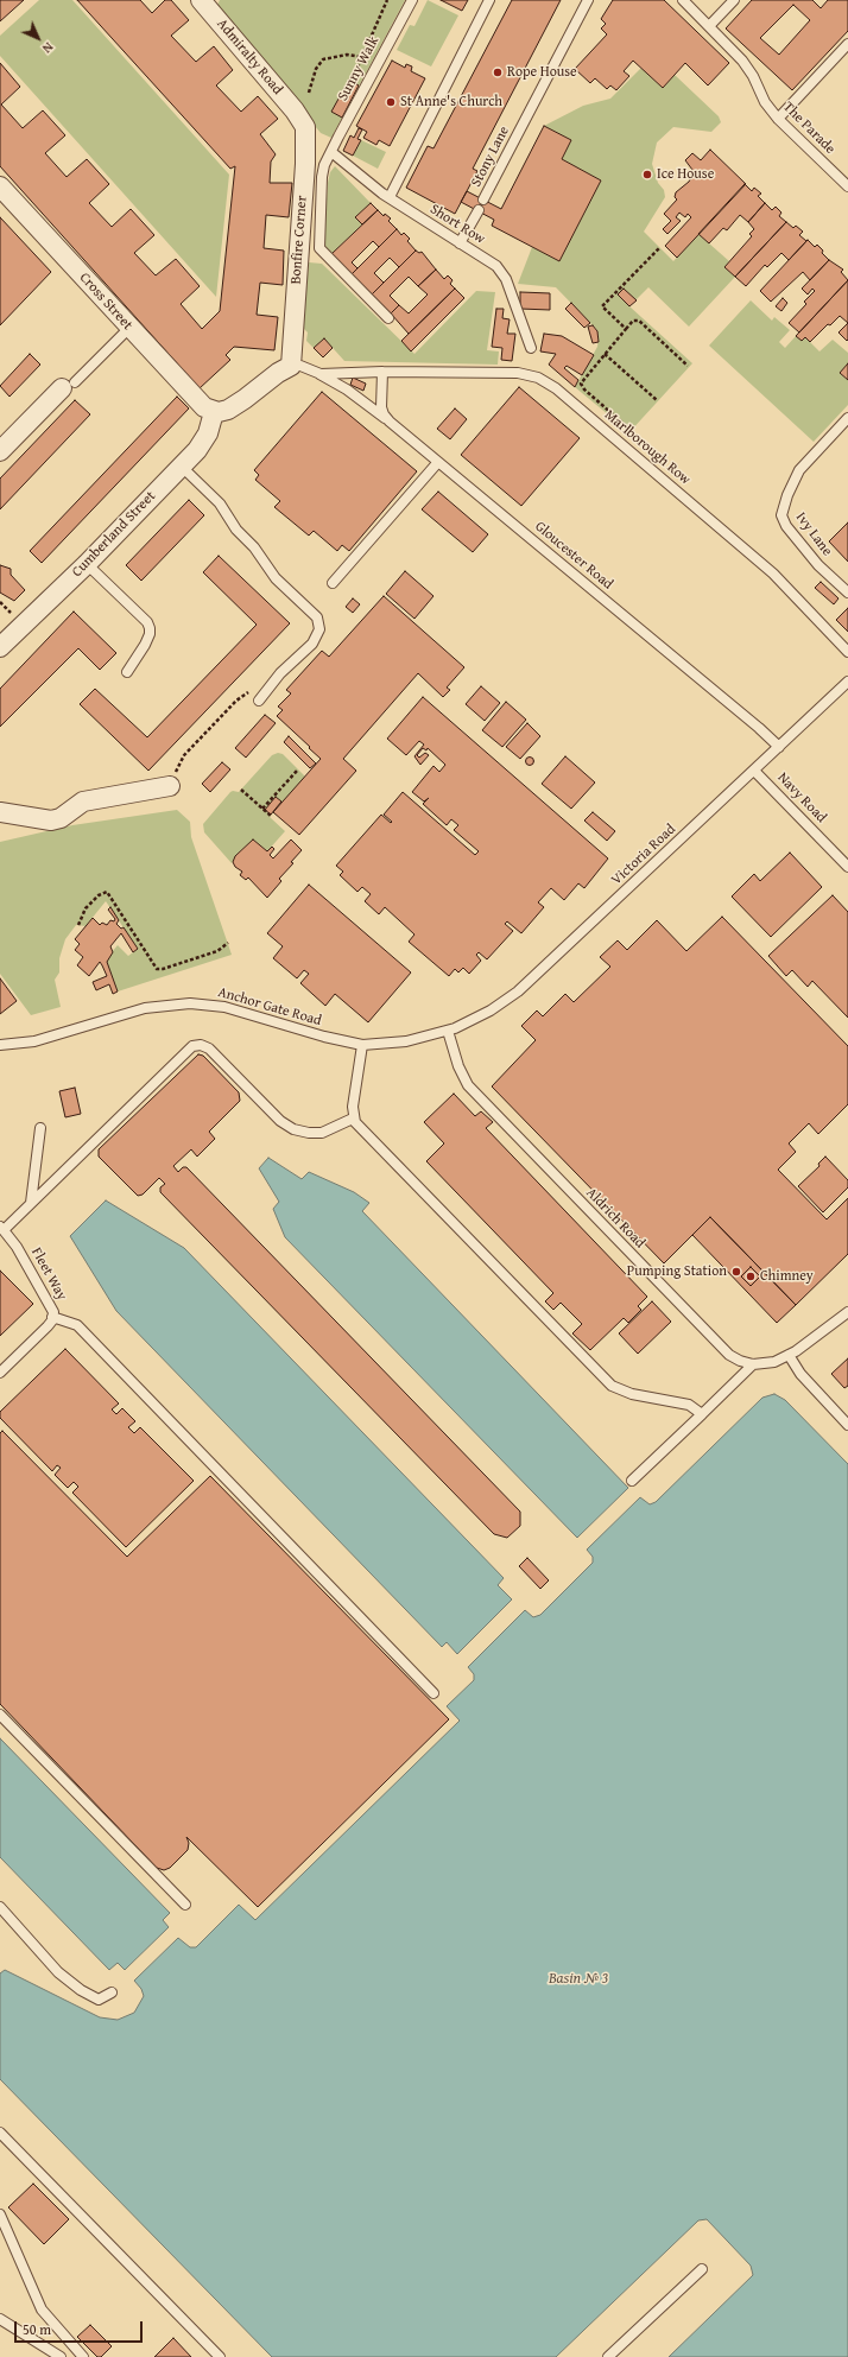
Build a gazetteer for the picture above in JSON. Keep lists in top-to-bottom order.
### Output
{
  "streets": {
    "street": [
      "Admiralty Road",
      "Bonfire Corner",
      "Cross Street",
      "Cumberland Street"
    ],
    "lane": [
      "Sunny Walk",
      "The Parade",
      "Stony Lane",
      "Short Row",
      "Marlborough Row",
      "Ivy Lane",
      "Gloucester Road",
      "Navy Road",
      "Victoria Road",
      "Anchor Gate Road",
      "Aldrich Road",
      "Fleet Way"
    ]
  },
  "crossings": [
    ["Admiralty Road", "Bonfire Corner"],
    ["Sunny Walk", "Short Row"],
    ["Stony Lane", "Short Row"],
    ["Bonfire Corner", "Gloucester Road"],
    ["Cross Street", "Cumberland Street"],
    ["Marlborough Row", "Gloucester Road"],
    ["Gloucester Road", "Victoria Road"],
    ["Navy Road", "Victoria Road"],
    ["Victoria Road", "Anchor Gate Road"],
    ["Victoria Road", "Aldrich Road"],
    ["Anchor Gate Road", "Aldrich Road"]
  ],
  "water": ["Basin № 3"],
  "places": [
    "Rope House",
    "St Anne's Church",
    "Ice House",
    "Pumping Station",
    "Chimney"
  ],
  "scale_bar": "50 m",
  "north": "bottom right"
}
